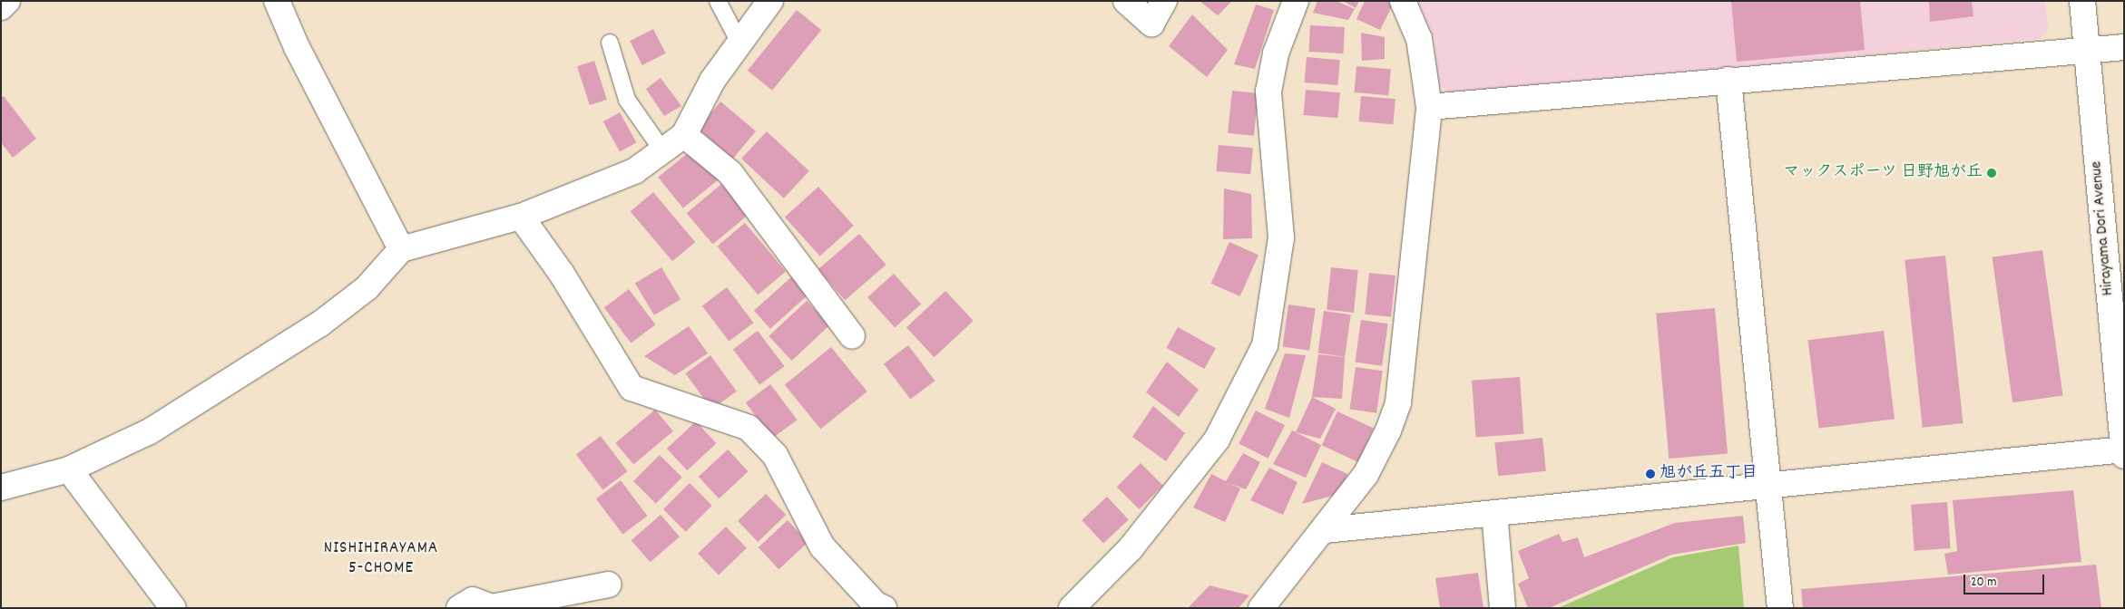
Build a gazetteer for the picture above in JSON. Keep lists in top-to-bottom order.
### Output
{
  "streets": {
    "street": ["Hirayama Dori Avenue"]
  },
  "districts": ["NISHIHIRAYAMA 5-CHOME"],
  "places": ["マックスポーツ 日野旭が丘", "旭が丘五丁目"],
  "scale_bar": "20 m"
}
